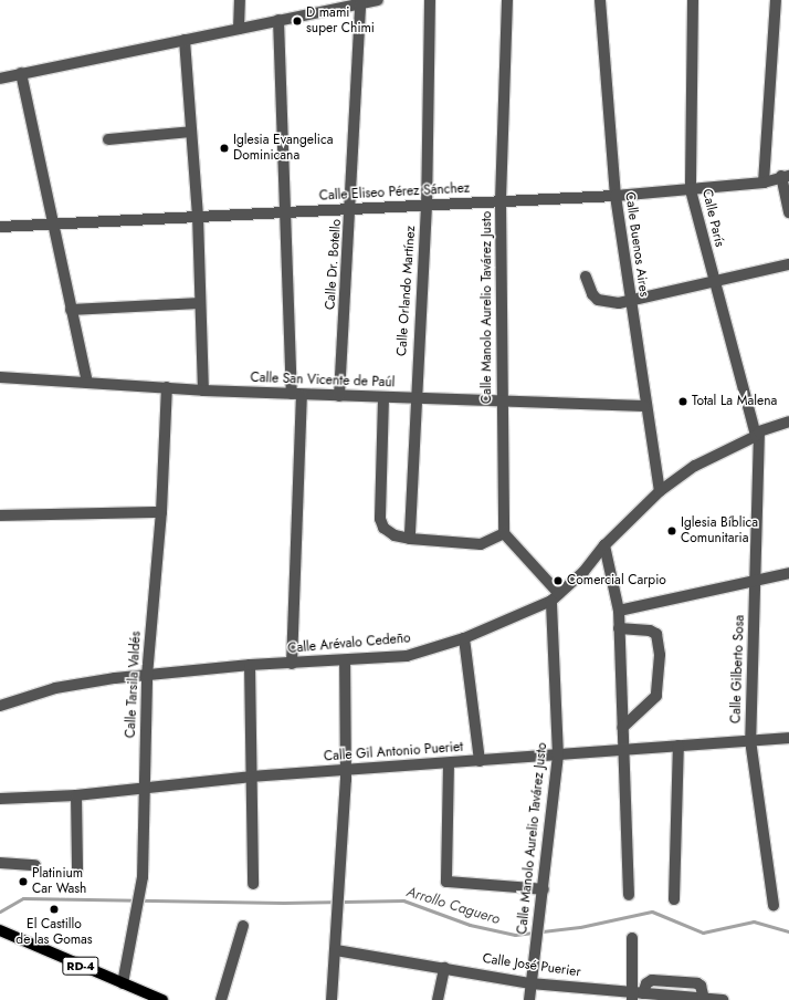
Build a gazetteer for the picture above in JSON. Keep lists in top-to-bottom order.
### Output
{
  "streets": {
    "main road": ["RD-4"],
    "street": [
      "Calle Eliseo Pérez Sánchez",
      "Calle París",
      "Calle Buenos Aires",
      "Calle Dr. Botello",
      "Calle Orlando Martínez",
      "Calle Manolo Aurelio Tavárez Justo",
      "Calle San Vicente de Paúl",
      "Calle Arévalo Cedeño",
      "Calle Gilberto Sosa",
      "Calle Tarsila Valdés",
      "Calle Gil Antonio Pueriet",
      "Calle José Puerier"
    ]
  },
  "crossings": [
    ["Calle Eliseo Pérez Sánchez", "Calle París"],
    ["Calle Eliseo Pérez Sánchez", "Calle Buenos Aires"],
    ["Calle Eliseo Pérez Sánchez", "Calle Dr. Botello"],
    ["Calle Eliseo Pérez Sánchez", "Calle Orlando Martínez"],
    ["Calle Eliseo Pérez Sánchez", "Calle Manolo Aurelio Tavárez Justo"],
    ["Calle París", "Calle Arévalo Cedeño"],
    ["Calle París", "Calle Gilberto Sosa"],
    ["Calle Buenos Aires", "Calle San Vicente de Paúl"],
    ["Calle Buenos Aires", "Calle Arévalo Cedeño"],
    ["Calle Dr. Botello", "Calle San Vicente de Paúl"],
    ["Calle Orlando Martínez", "Calle San Vicente de Paúl"],
    ["Calle Manolo Aurelio Tavárez Justo", "Calle San Vicente de Paúl"],
    ["Calle Manolo Aurelio Tavárez Justo", "Calle Arévalo Cedeño"],
    ["Calle Manolo Aurelio Tavárez Justo", "Calle Gil Antonio Pueriet"],
    ["Calle Manolo Aurelio Tavárez Justo", "Calle José Puerier"],
    ["Calle San Vicente de Paúl", "Calle Tarsila Valdés"],
    ["Calle Arévalo Cedeño", "Calle Gilberto Sosa"],
    ["Calle Arévalo Cedeño", "Calle Tarsila Valdés"],
    ["Calle Gilberto Sosa", "Calle Gil Antonio Pueriet"],
    ["Calle Tarsila Valdés", "Calle Gil Antonio Pueriet"],
    ["Calle Tarsila Valdés", "RD-4"]
  ],
  "water": ["Arrollo Caguero"],
  "places": [
    "D mami super Chimi",
    "Iglesia Evangelica Dominicana",
    "Total La Malena",
    "Iglesia Bíblica Comunitaria",
    "Comercial Carpio",
    "Platinium Car Wash",
    "El Castillo de las Gomas"
  ]
}
